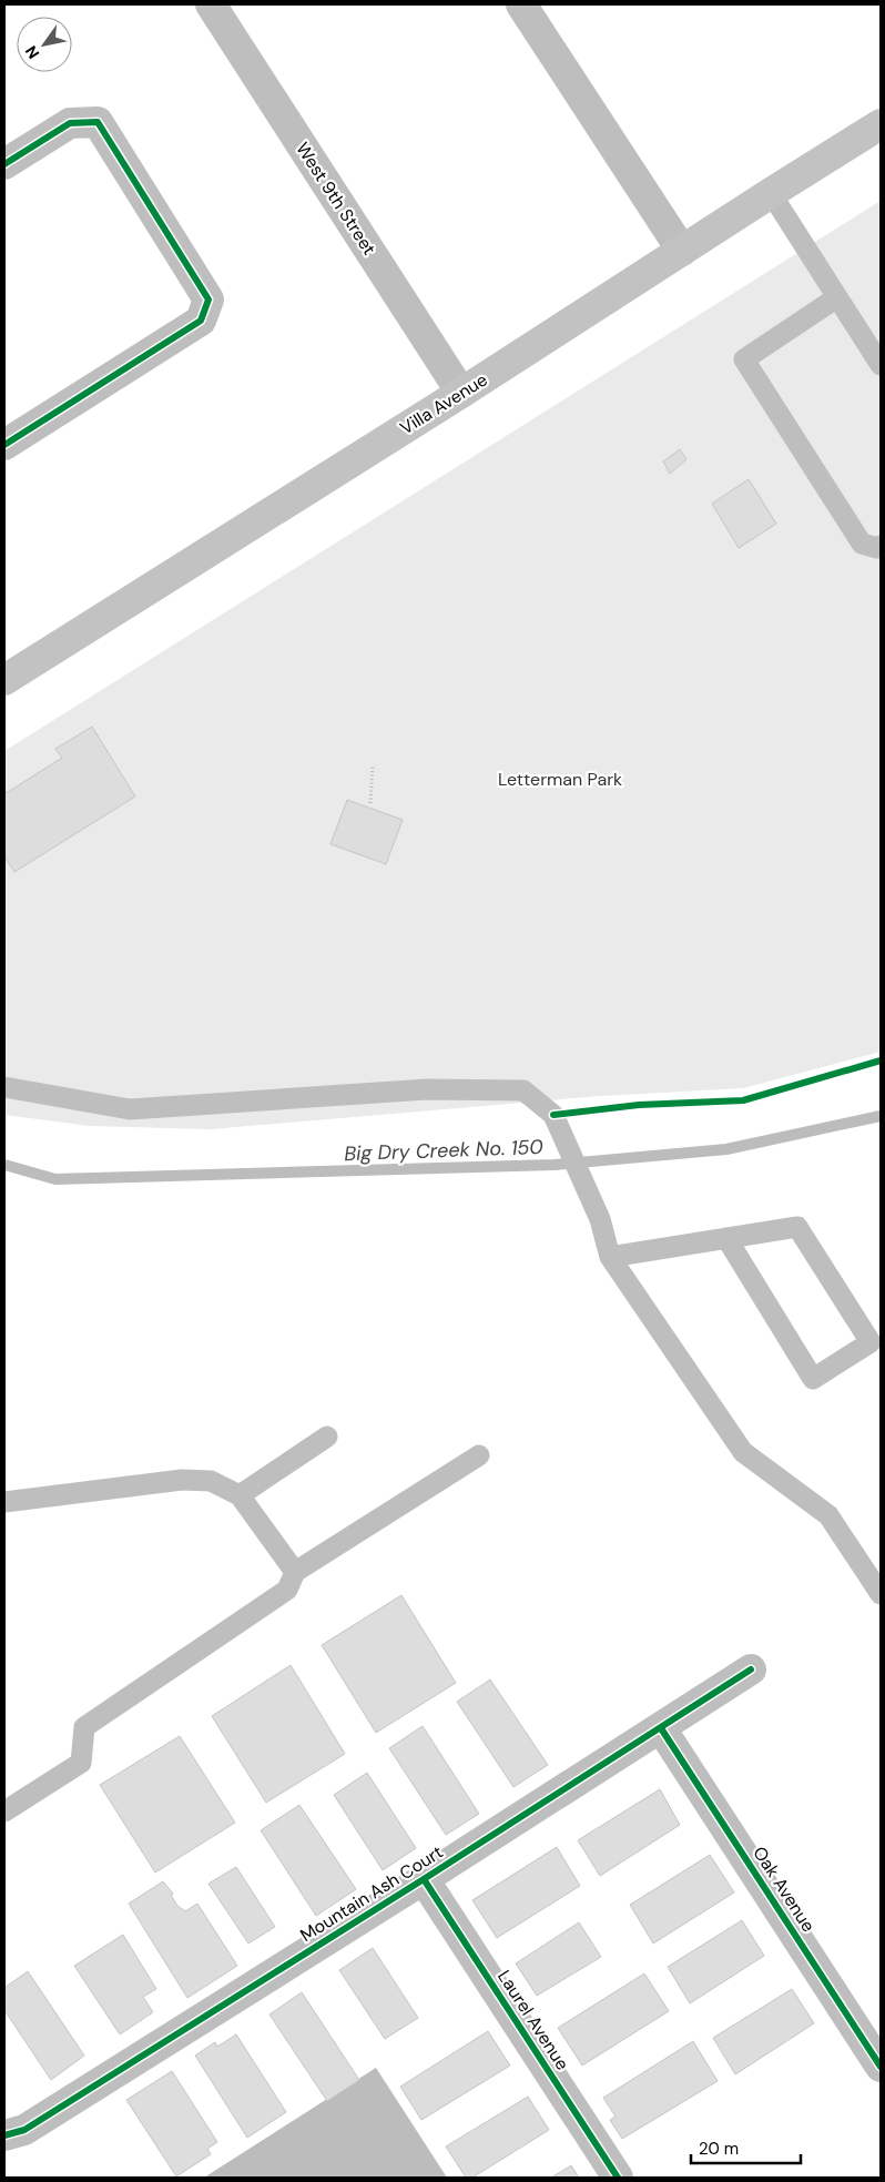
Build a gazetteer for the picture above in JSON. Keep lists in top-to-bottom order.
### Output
{
  "streets": {
    "main road": ["Villa Avenue"],
    "street": [
      "West 9th Street",
      "Oak Avenue",
      "Mountain Ash Court",
      "Laurel Avenue"
    ]
  },
  "crossings": [
    ["West 9th Street", "Villa Avenue"],
    ["Oak Avenue", "Mountain Ash Court"],
    ["Mountain Ash Court", "Laurel Avenue"]
  ],
  "water": ["Big Dry Creek No. 150"],
  "parks": ["Letterman Park"],
  "scale_bar": "20 m",
  "north": "bottom left"
}
